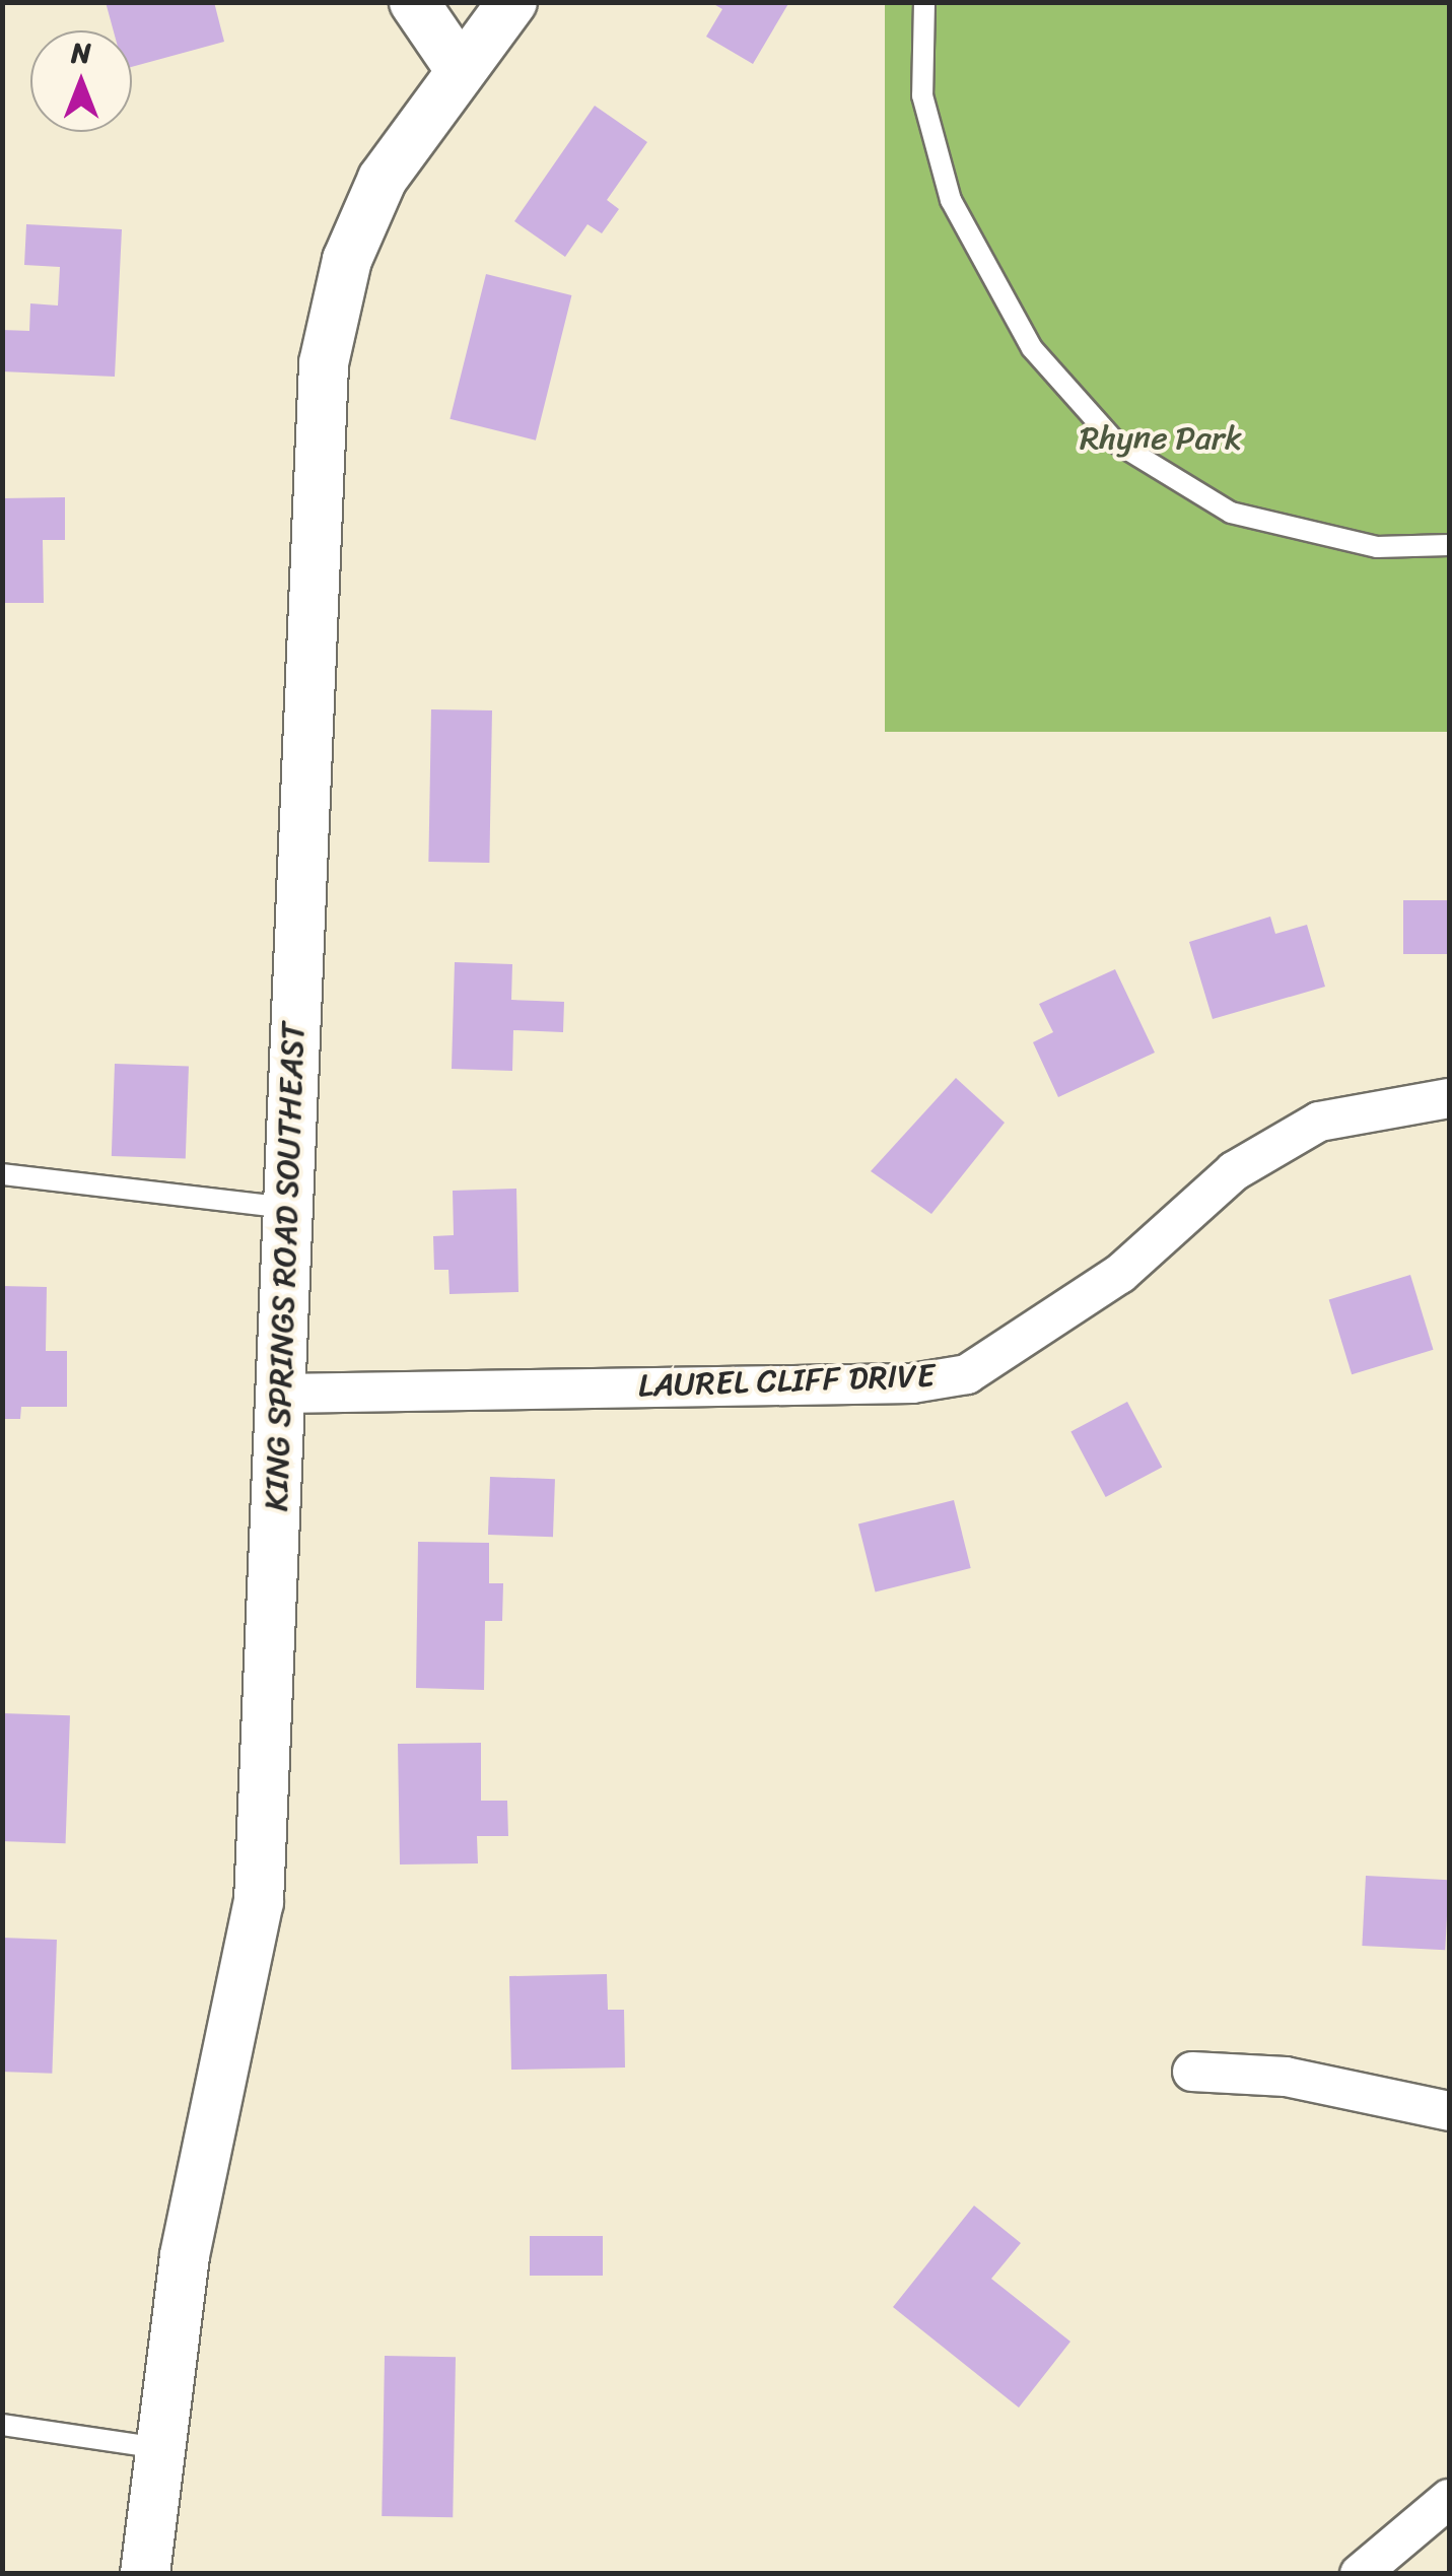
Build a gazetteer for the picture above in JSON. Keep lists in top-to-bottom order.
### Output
{
  "streets": {
    "street": ["KING SPRINGS ROAD SOUTHEAST", "LAUREL CLIFF DRIVE"]
  },
  "crossings": [
    ["KING SPRINGS ROAD SOUTHEAST", "LAUREL CLIFF DRIVE"]
  ],
  "parks": ["Rhyne Park"],
  "north": "top"
}
